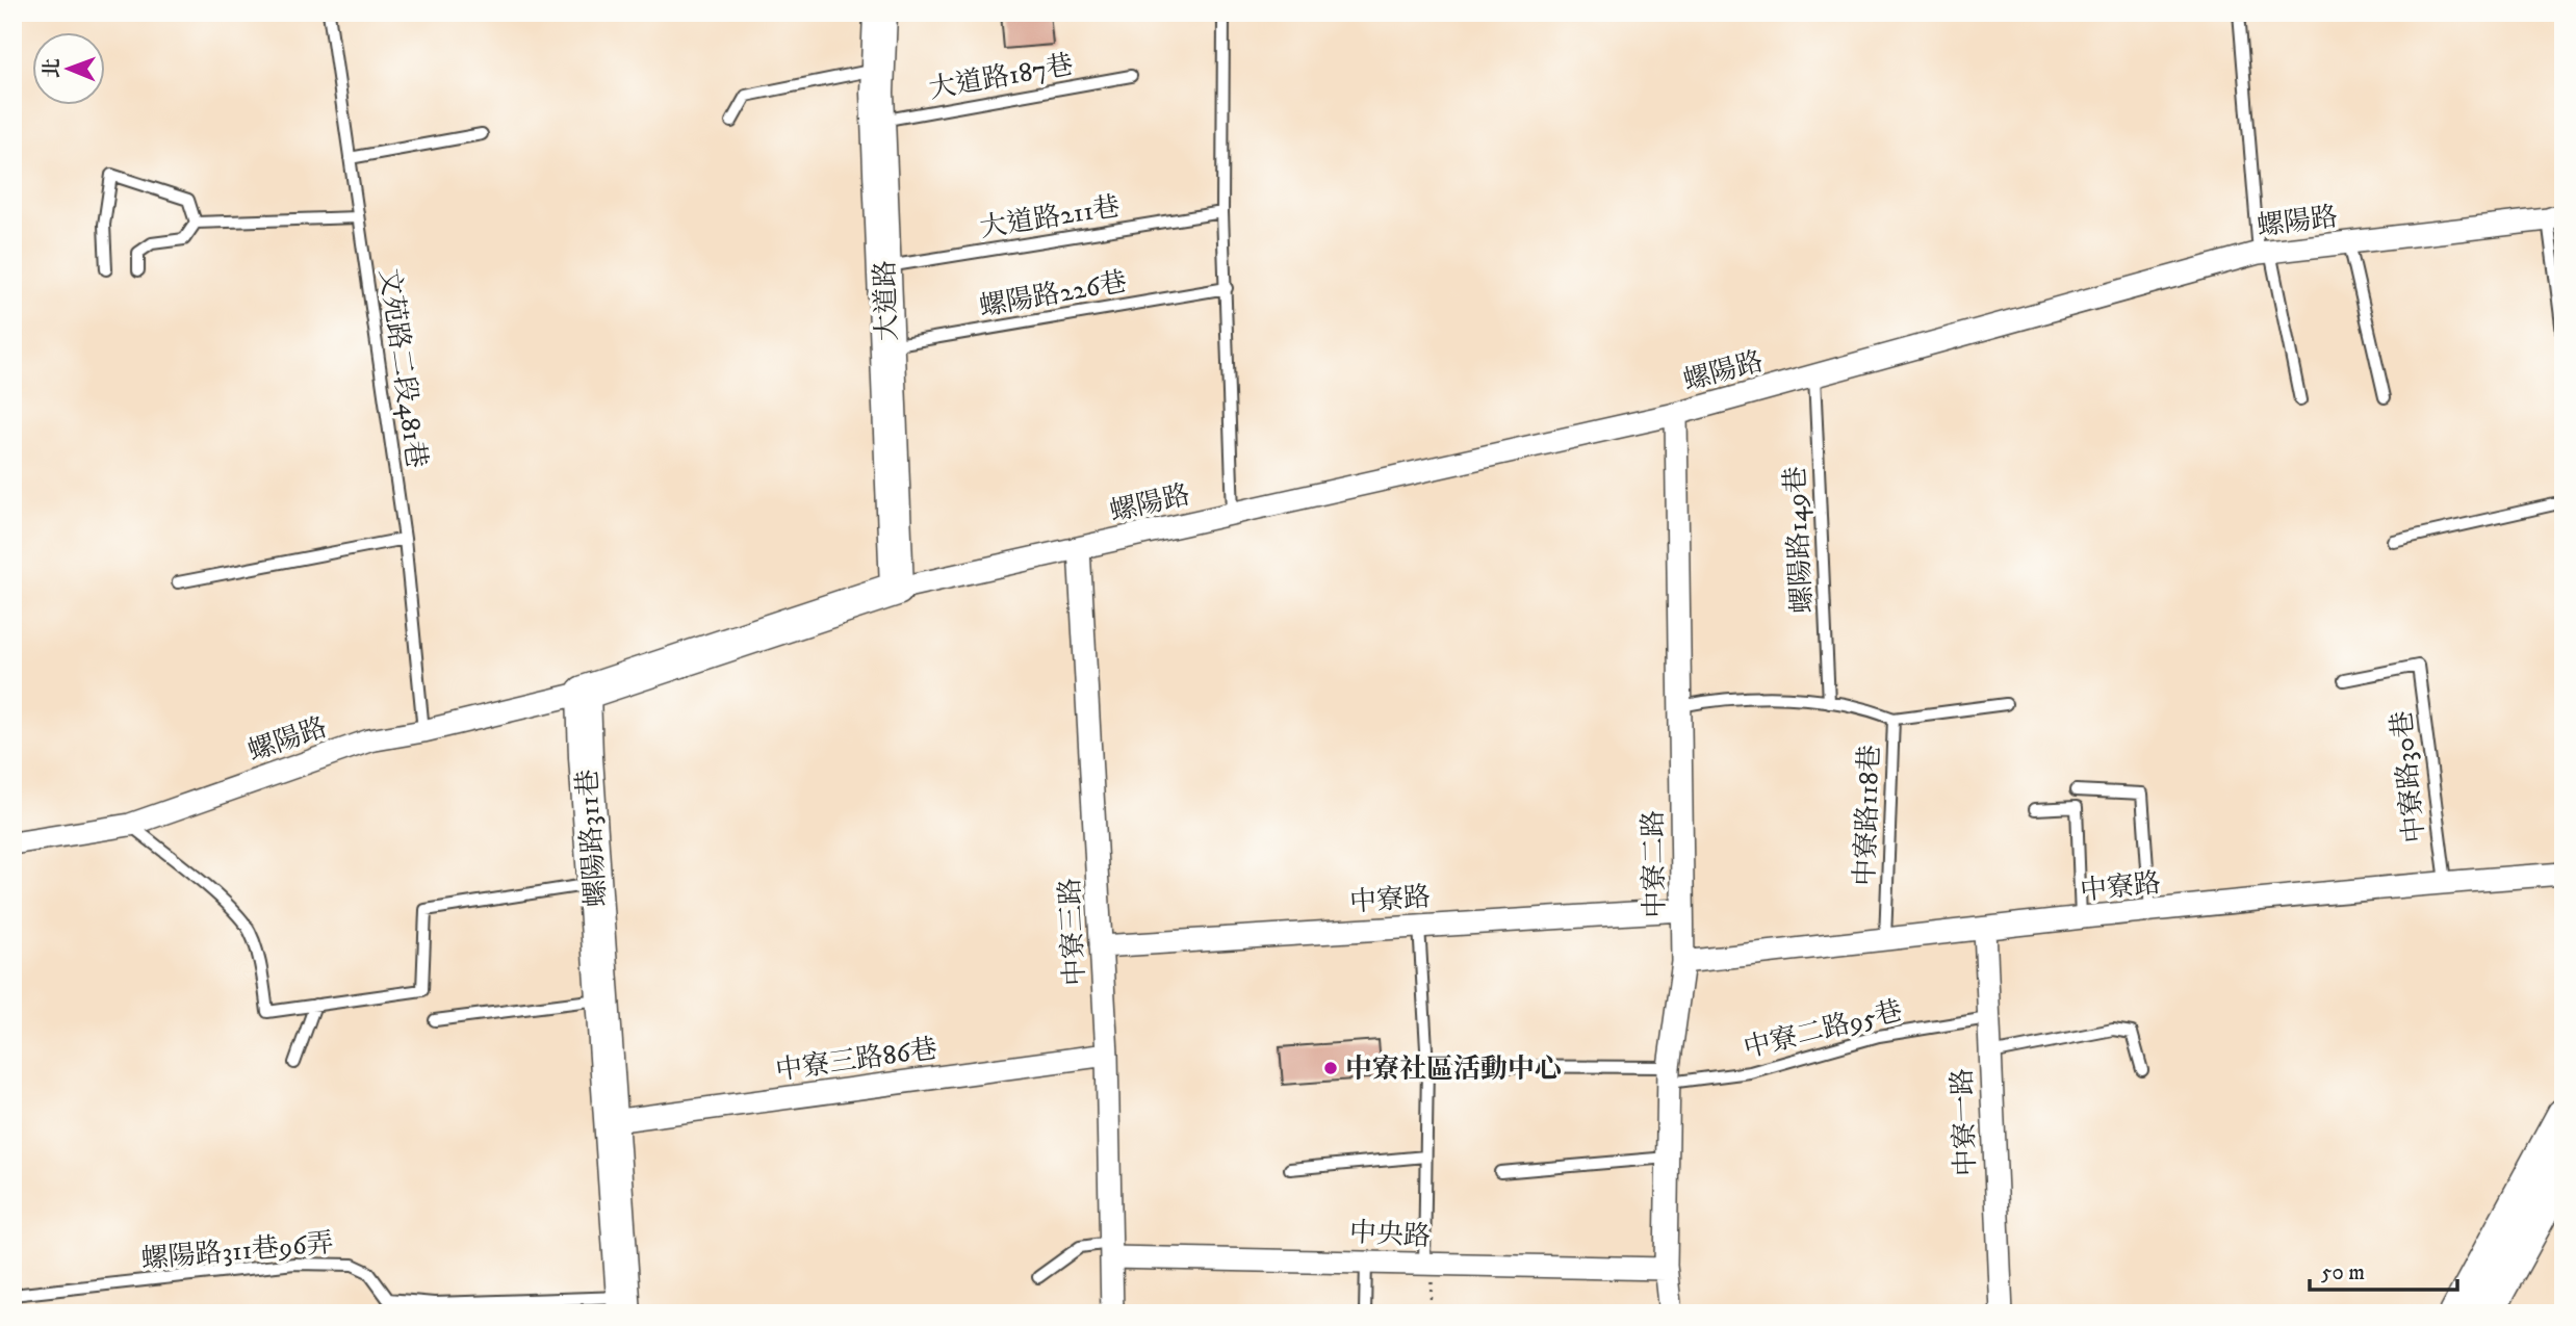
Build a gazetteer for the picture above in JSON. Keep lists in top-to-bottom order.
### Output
{
  "streets": {
    "street": [
      "螺陽路",
      "大道路",
      "螺陽路311巷",
      "中寮二路",
      "中寮路",
      "中寮三路",
      "中寮三路86巷",
      "中寮一路",
      "中央路"
    ],
    "lane": [
      "大道路187巷",
      "大道路211巷",
      "螺陽路226巷",
      "文苑路二段481巷",
      "螺陽路149巷",
      "中寮路30巷",
      "中寮路118巷",
      "中寮二路95巷",
      "螺陽路311巷96弄"
    ]
  },
  "crossings": [
    ["大道路187巷", "大道路"],
    ["大道路211巷", "大道路"],
    ["螺陽路", "大道路"],
    ["螺陽路", "文苑路二段481巷"],
    ["螺陽路", "螺陽路149巷"],
    ["螺陽路", "螺陽路311巷"],
    ["螺陽路", "中寮二路"],
    ["螺陽路", "中寮三路"],
    ["螺陽路226巷", "大道路"],
    ["中寮路30巷", "中寮路"],
    ["中寮路118巷", "中寮路"],
    ["螺陽路311巷", "中寮三路86巷"],
    ["螺陽路311巷", "螺陽路311巷96弄"],
    ["中寮二路", "中寮路"],
    ["中寮二路", "中寮二路95巷"],
    ["中寮二路", "中央路"],
    ["中寮路", "中寮三路"],
    ["中寮路", "中寮一路"],
    ["中寮三路", "中寮三路86巷"],
    ["中寮三路", "中央路"],
    ["中寮二路95巷", "中寮一路"]
  ],
  "places": ["中寮社區活動中心"],
  "scale_bar": "50 m",
  "north": "left"
}
